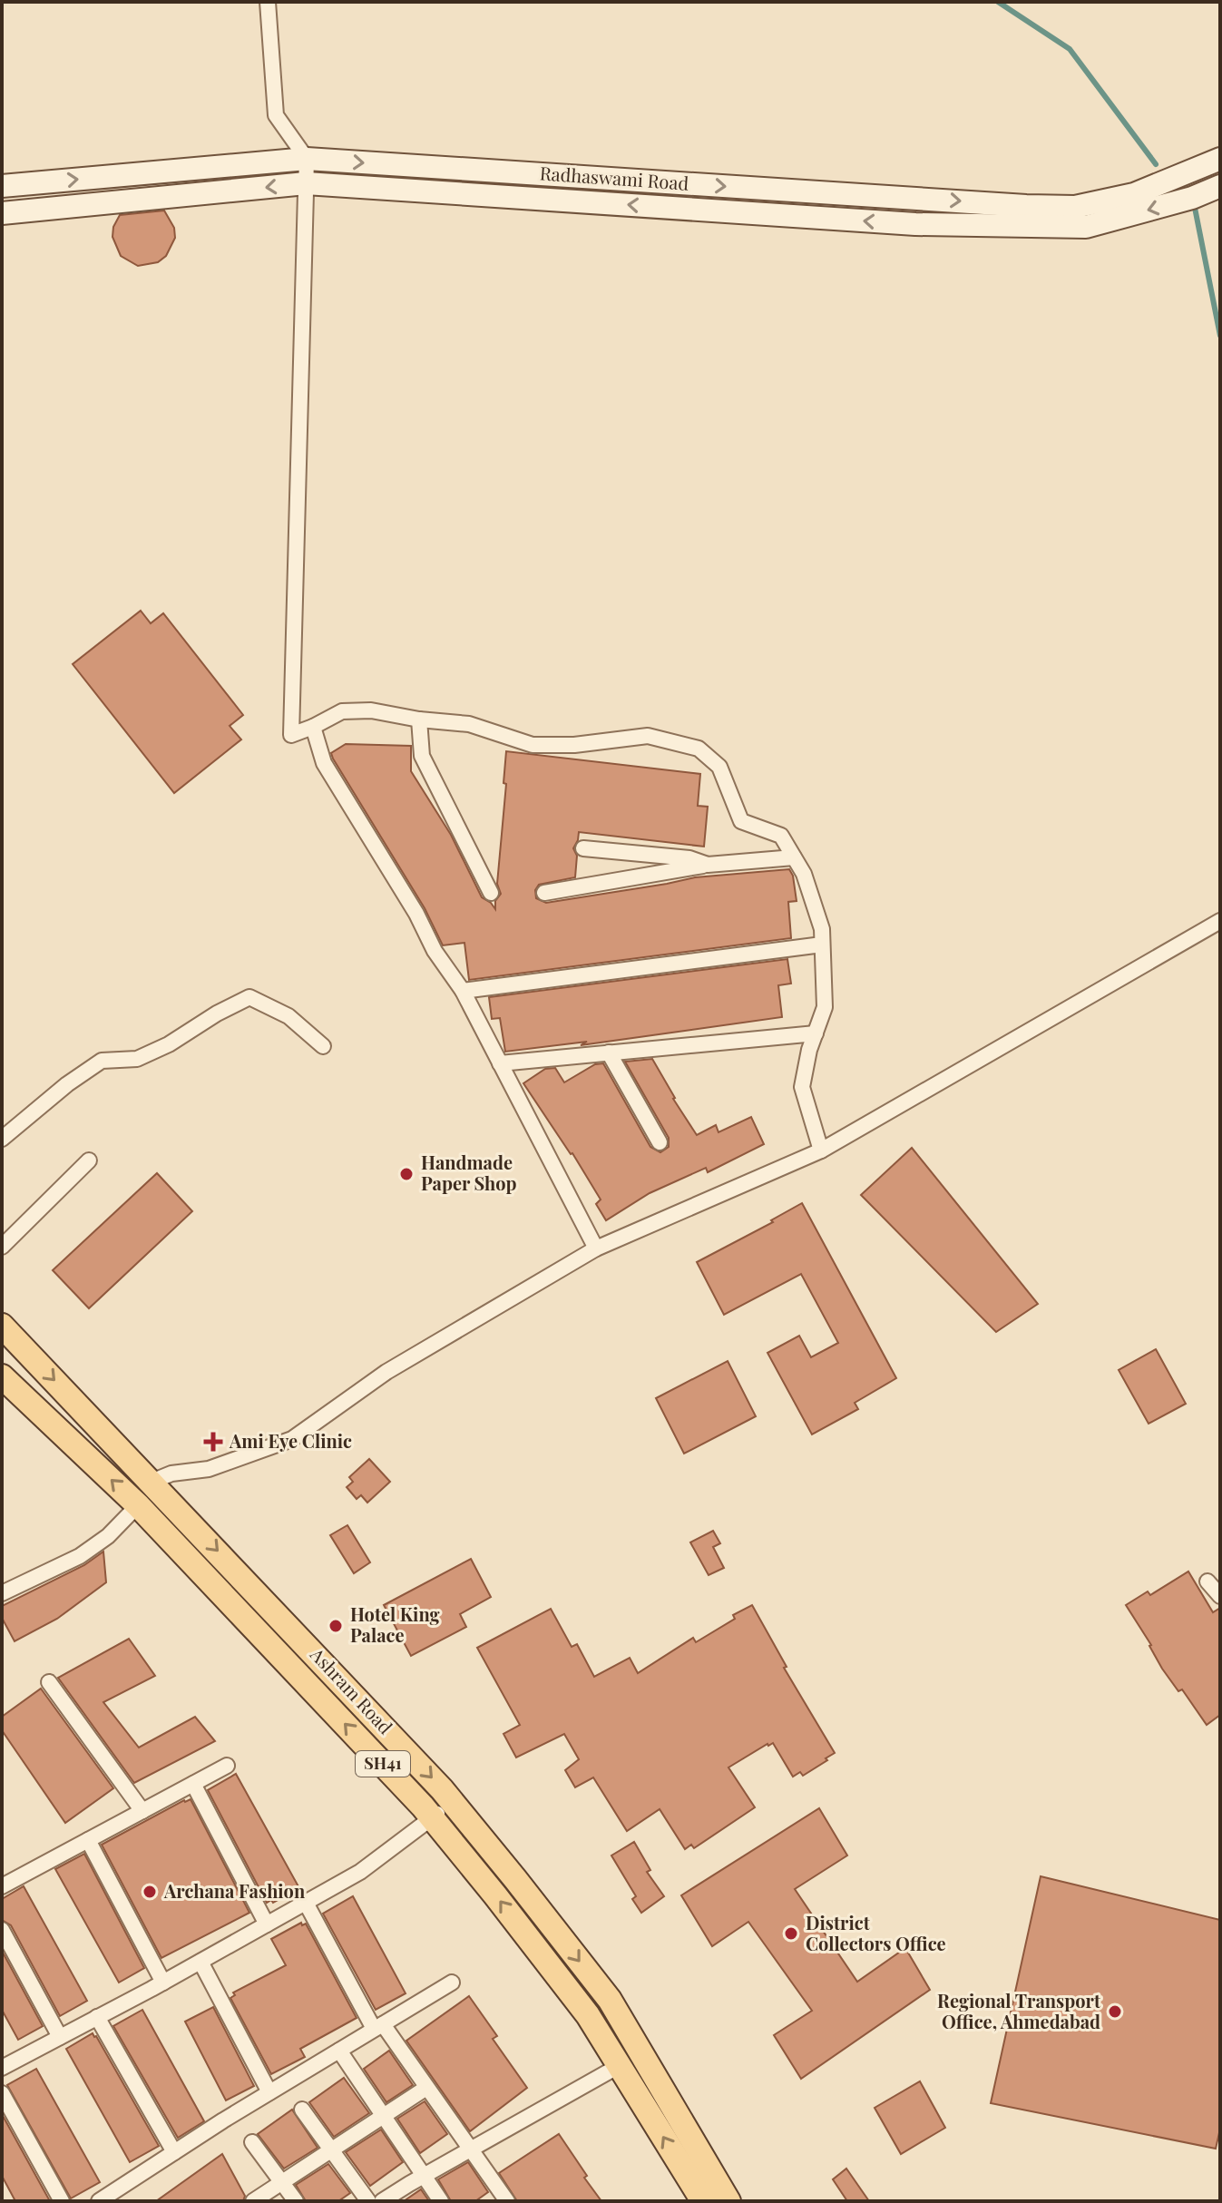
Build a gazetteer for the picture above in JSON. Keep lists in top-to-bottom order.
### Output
{
  "streets": {
    "main road": ["Ashram Road", "SH41"],
    "street": ["Radhaswami Road"]
  },
  "places": {
    "other": [
      "Handmade Paper Shop",
      "Hotel King Palace",
      "Archana Fashion",
      "District Collectors Office",
      "Regional Transport Office, Ahmedabad"
    ],
    "health": ["Ami Eye Clinic"]
  }
}
